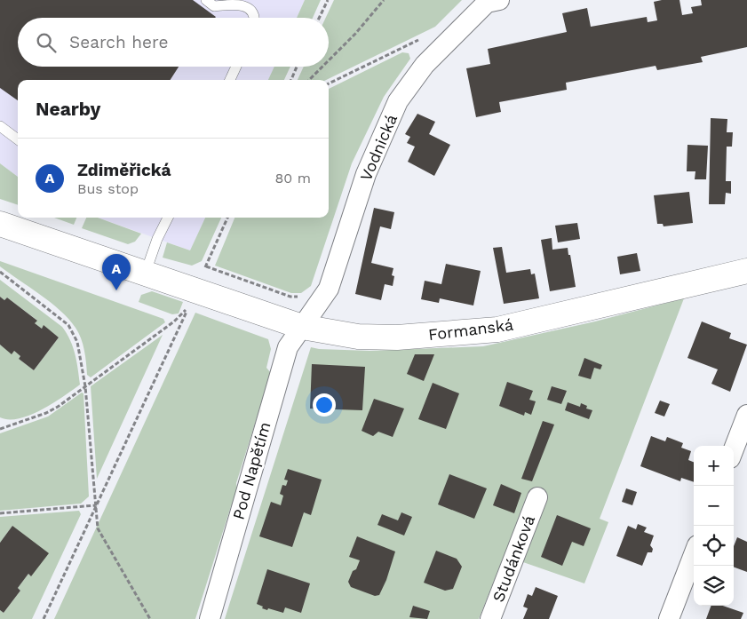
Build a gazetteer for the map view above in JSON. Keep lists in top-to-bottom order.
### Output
{
  "streets": {
    "street": [
      "Vodnická",
      "Formanská",
      "Pod Napětím",
      "Studánková"
    ]
  },
  "crossings": [
    ["Vodnická", "Formanská"],
    ["Vodnická", "Pod Napětím"],
    ["Formanská", "Pod Napětím"]
  ],
  "page": {
    "search": "Search here",
    "heading": "Nearby",
    "list": [
      {
        "mark": "A",
        "name": "Zdiměřická",
        "note": "Bus stop",
        "value": "80 m"
      }
    ],
    "pins": "A",
    "map_buttons": ["+", "−"]
  }
}
